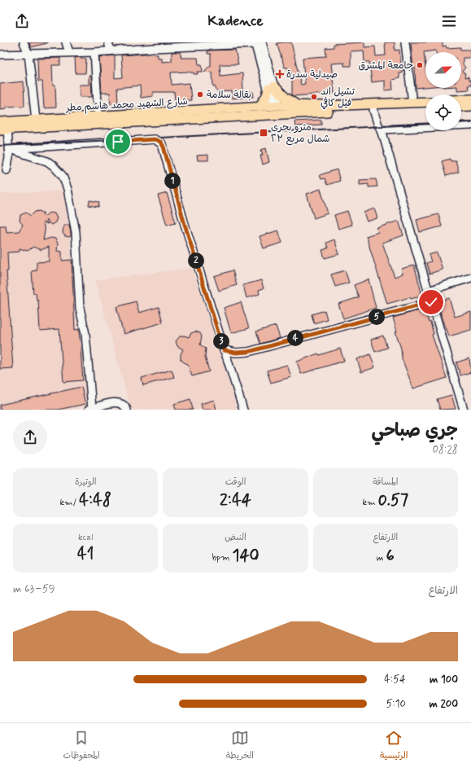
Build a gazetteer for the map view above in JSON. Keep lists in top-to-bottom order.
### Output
{
  "streets": {
    "main road": ["شارع الشهيد محمد هاشم مطر"]
  },
  "places": {
    "other": ["جامعة المشرق", "بقالة سلامة", "تشيل اند فيل كافي"],
    "health": ["صيدلية سدرة"],
    "transit": ["مترو بحري شمال مربع ٢٣"]
  },
  "north": "right",
  "page": {
    "header": "Kadence",
    "pins": [
      "1",
      "2",
      "5",
      "4",
      "3"
    ],
    "heading": ["جري صباحي", "08:28"],
    "stats": [
      ["المسافة", "0.57 km"],
      ["الوقت", "2:44"],
      ["الوتيرة", "4:48 /km"],
      ["الارتفاع", "6 m"],
      ["النبض", "140 bpm"],
      ["kcal", "41"]
    ],
    "chart": ["الارتفاع", "59–63 m"],
    "list": [
      {
        "name": "100 m",
        "note": "4:54"
      },
      {
        "name": "200 m",
        "note": "5:10"
      }
    ],
    "tabs": ["الرئيسية", "الخريطة", "المحفوظات"]
  }
}
